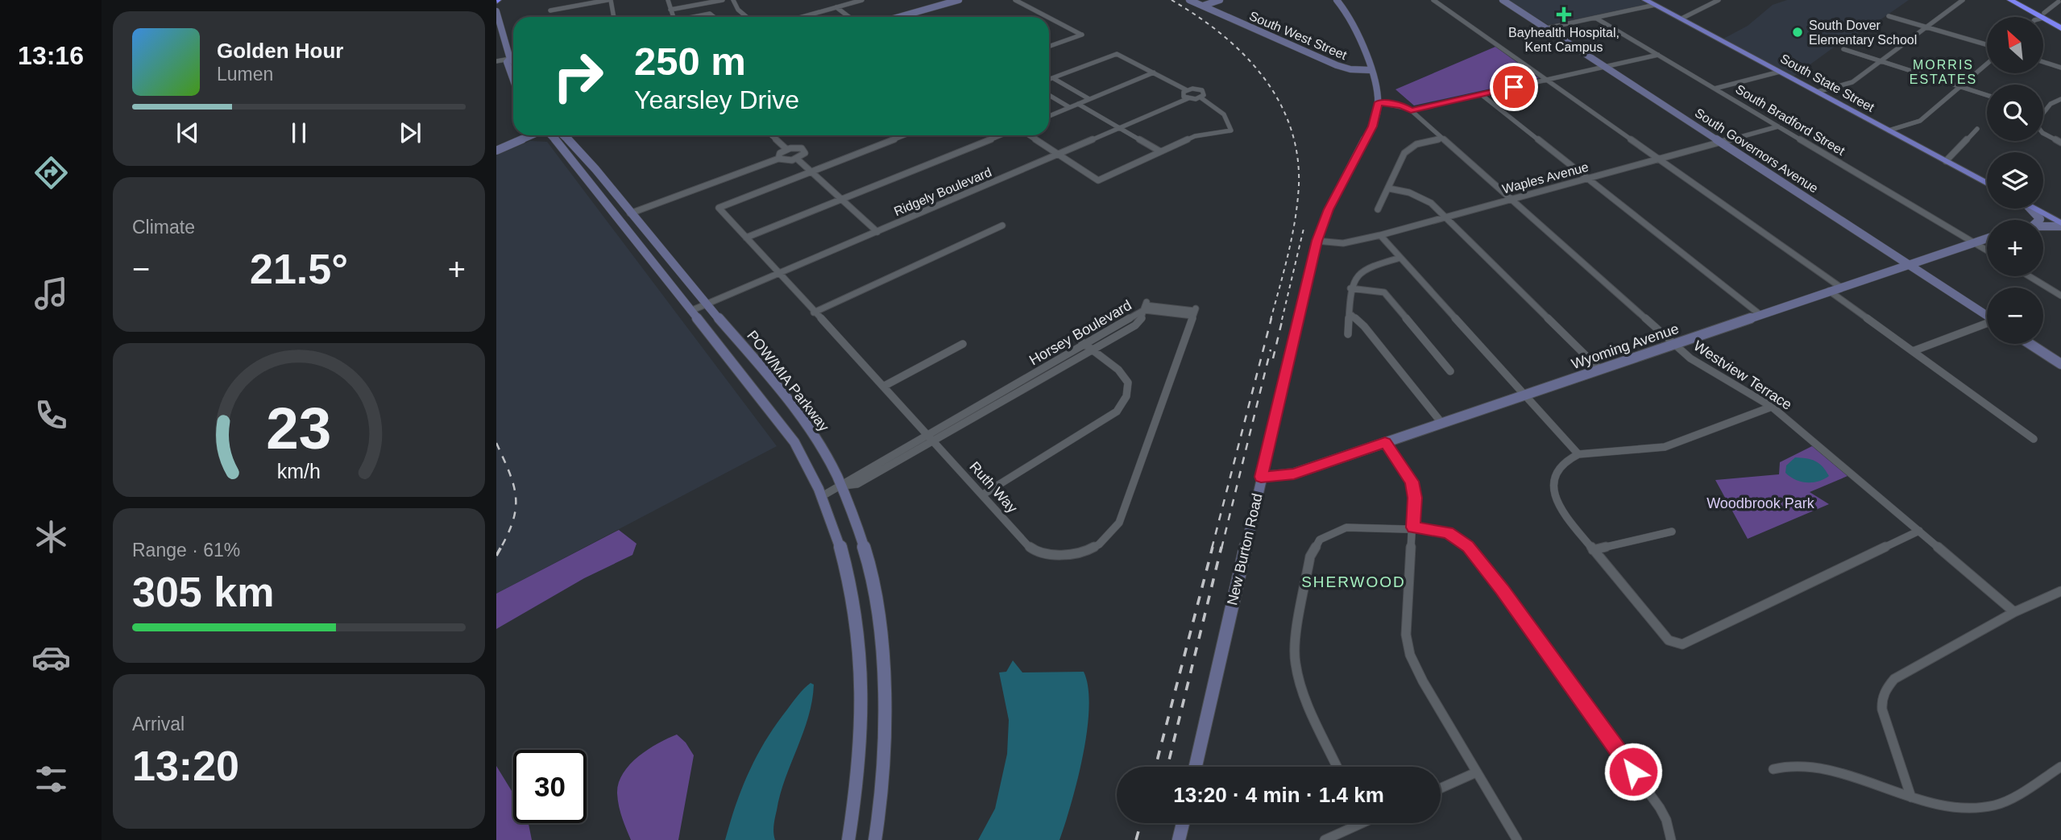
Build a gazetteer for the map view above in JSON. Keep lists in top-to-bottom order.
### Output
{
  "streets": {
    "main road": [
      "South West Street",
      "South State Street",
      "South Governors Avenue",
      "Wyoming Avenue",
      "POW/MIA Parkway",
      "New Burton Road"
    ],
    "street": [
      "South Bradford Street",
      "Waples Avenue",
      "Ridgely Boulevard",
      "Horsey Boulevard",
      "Westview Terrace",
      "Ruth Way"
    ]
  },
  "crossings": [
    ["South Bradford Street", "Waples Avenue"],
    ["South Bradford Street", "Wyoming Avenue"],
    ["South Governors Avenue", "Waples Avenue"],
    ["South Governors Avenue", "Wyoming Avenue"],
    ["Waples Avenue", "Westview Terrace"],
    ["Waples Avenue", "New Burton Road"],
    ["Ridgely Boulevard", "POW/MIA Parkway"],
    ["Ridgely Boulevard", "Ruth Way"],
    ["Horsey Boulevard", "POW/MIA Parkway"],
    ["Horsey Boulevard", "Ruth Way"],
    ["Wyoming Avenue", "Westview Terrace"],
    ["Wyoming Avenue", "New Burton Road"],
    ["Westview Terrace", "New Burton Road"]
  ],
  "districts": ["MORRIS ESTATES", "SHERWOOD"],
  "parks": ["Woodbrook Park"],
  "places": {
    "health": ["Bayhealth Hospital, Kent Campus"],
    "other": ["South Dover Elementary School"]
  },
  "north": "top left",
  "page": {
    "tabs": "13:16",
    "map_buttons": ["+", "−"],
    "turn": ["250 m", "Yearsley Drive"],
    "song": ["Golden Hour", "Lumen"],
    "tile": [
      "Climate",
      ["Range · 61%", "305 km"],
      ["Arrival", "13:20"]
    ],
    "heat": ["−", "21.5°", "+"],
    "limit": "30",
    "trip": "13:20 · 4 min · 1.4 km",
    "gauge": ["23", "km/h"]
  }
}
